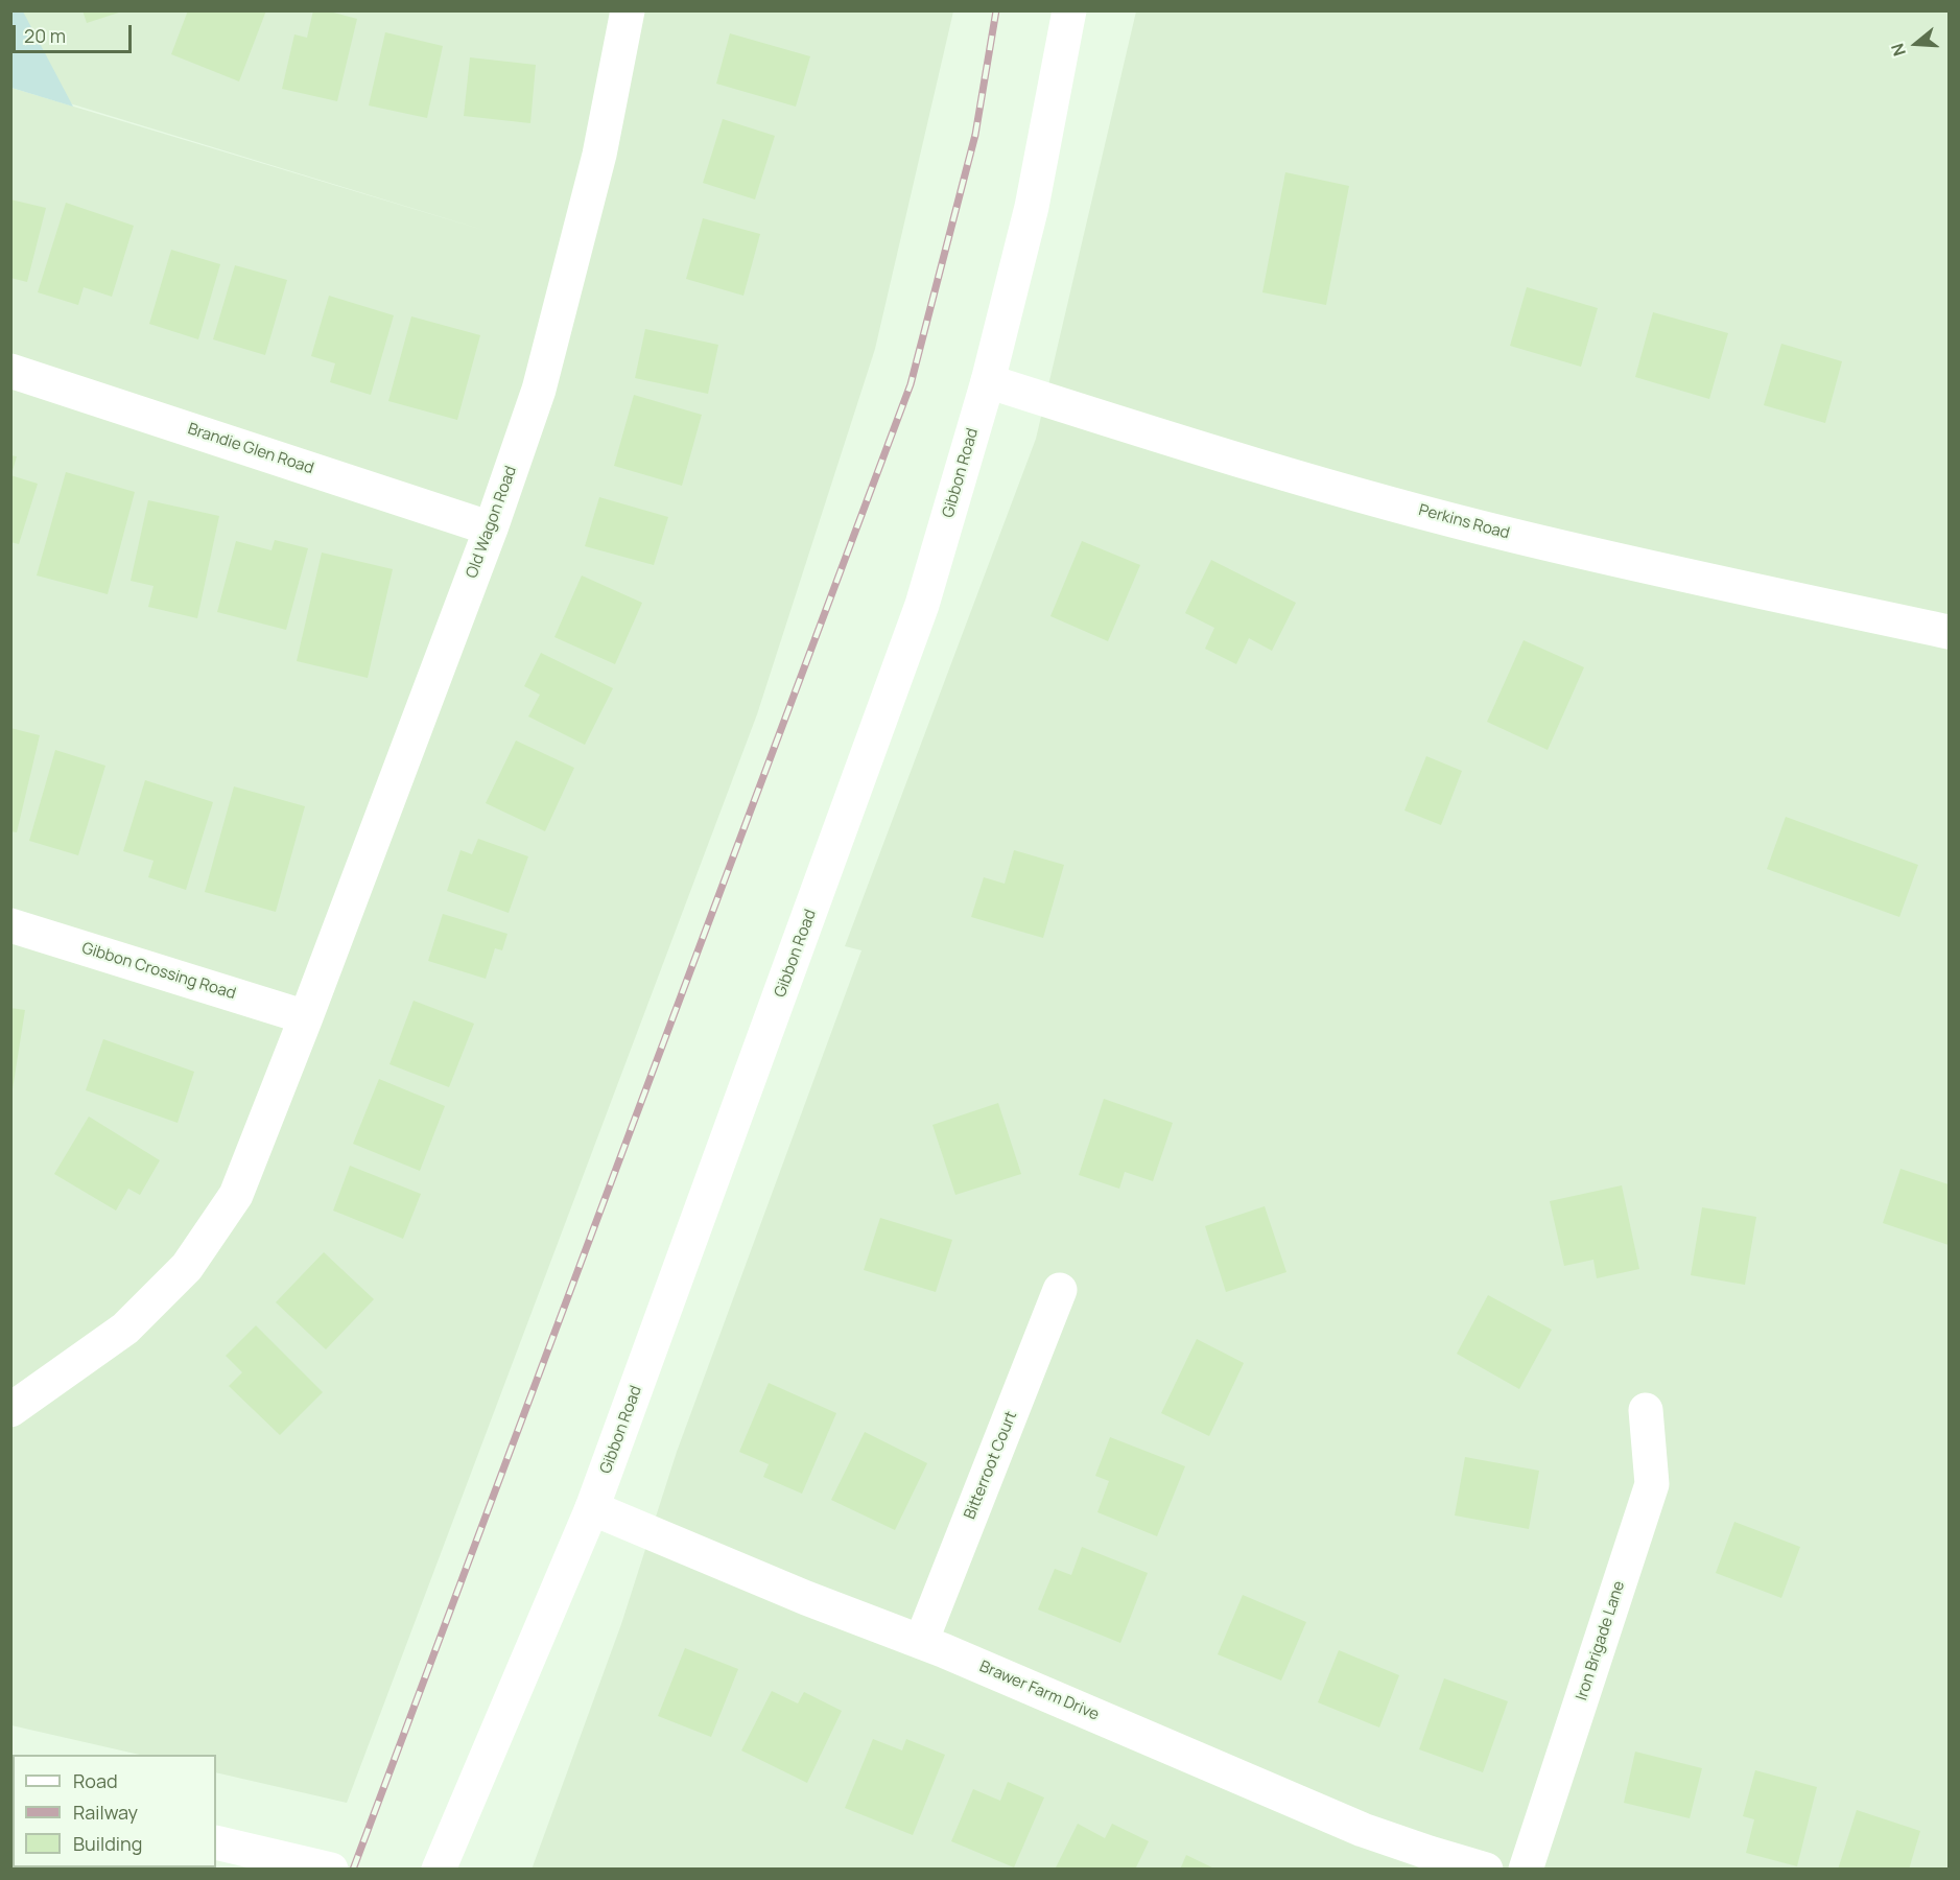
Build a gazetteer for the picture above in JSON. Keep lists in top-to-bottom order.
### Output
{
  "streets": {
    "street": [
      "Brandie Glen Road",
      "Gibbon Road",
      "Old Wagon Road",
      "Perkins Road",
      "Gibbon Crossing Road",
      "Bitterroot Court",
      "Iron Brigade Lane",
      "Brawer Farm Drive"
    ]
  },
  "crossings": [
    ["Brandie Glen Road", "Old Wagon Road"],
    ["Gibbon Road", "Perkins Road"],
    ["Gibbon Road", "Brawer Farm Drive"],
    ["Old Wagon Road", "Gibbon Crossing Road"],
    ["Bitterroot Court", "Brawer Farm Drive"]
  ],
  "legend": ["Road", "Railway", "Building"],
  "scale_bar": "20 m",
  "north": "left"
}
